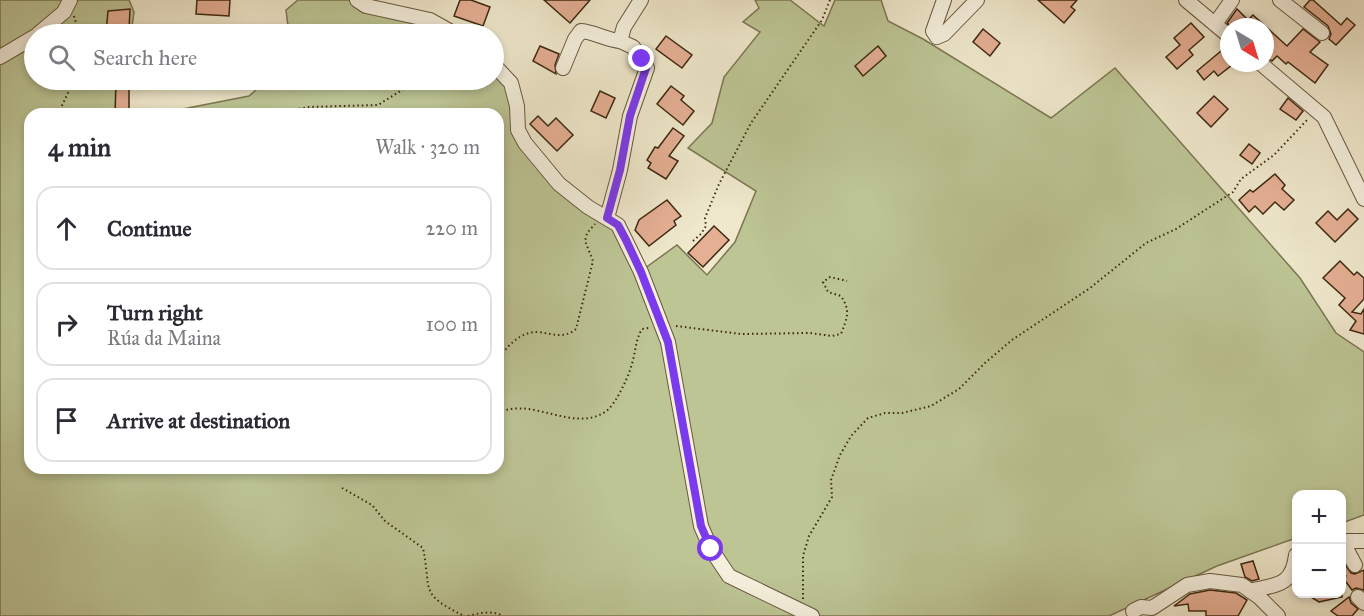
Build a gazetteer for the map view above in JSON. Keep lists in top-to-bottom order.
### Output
{
  "north": "bottom right",
  "page": {
    "search": "Search here",
    "heading": ["4 min", "Walk · 320 m"],
    "list": [
      ["Continue", "220 m"],
      ["Turn right", "Rúa da Maina", "100 m"],
      "Arrive at destination"
    ],
    "map_buttons": ["+", "−"]
  }
}
